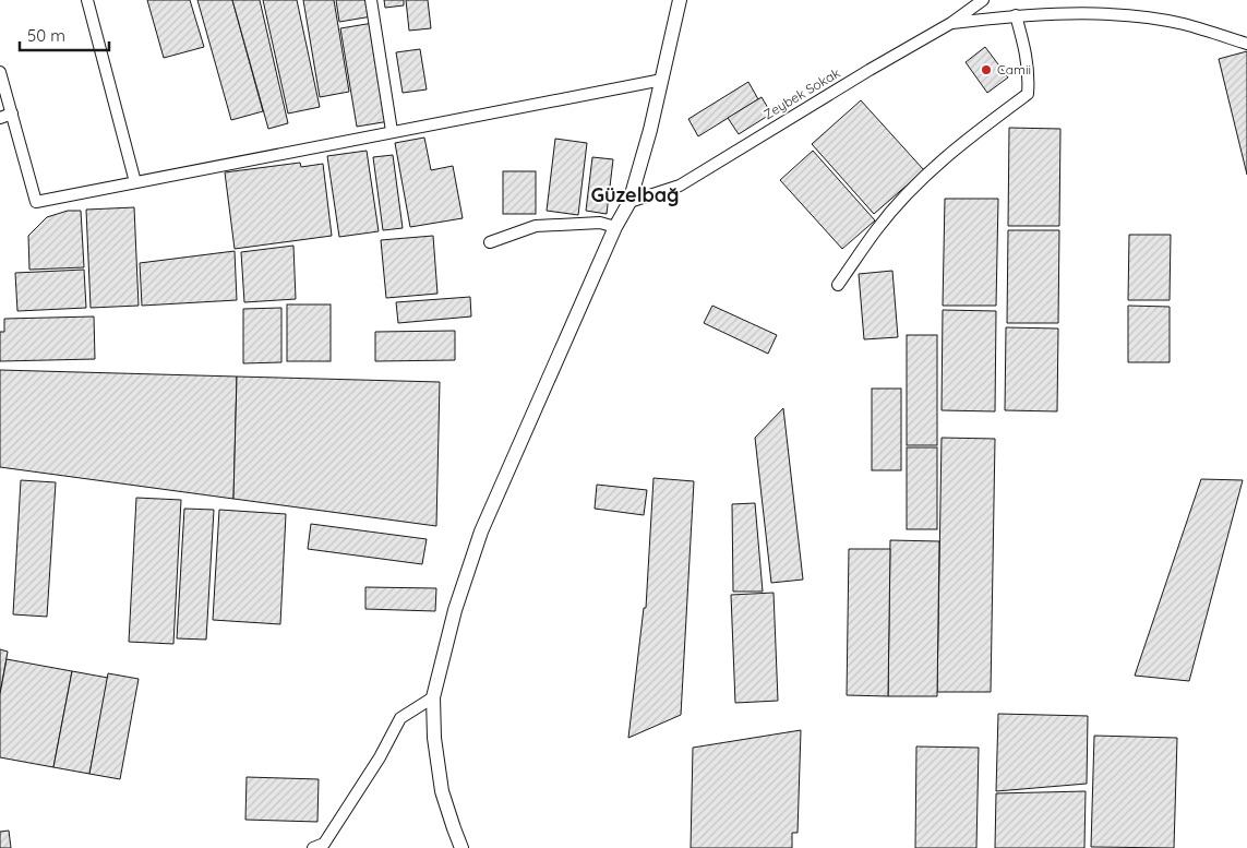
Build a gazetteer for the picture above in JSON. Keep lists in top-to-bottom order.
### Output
{
  "streets": {
    "street": ["Zeybek Sokak"]
  },
  "districts": ["Güzelbağ"],
  "places": ["Camii"],
  "scale_bar": "50 m"
}
